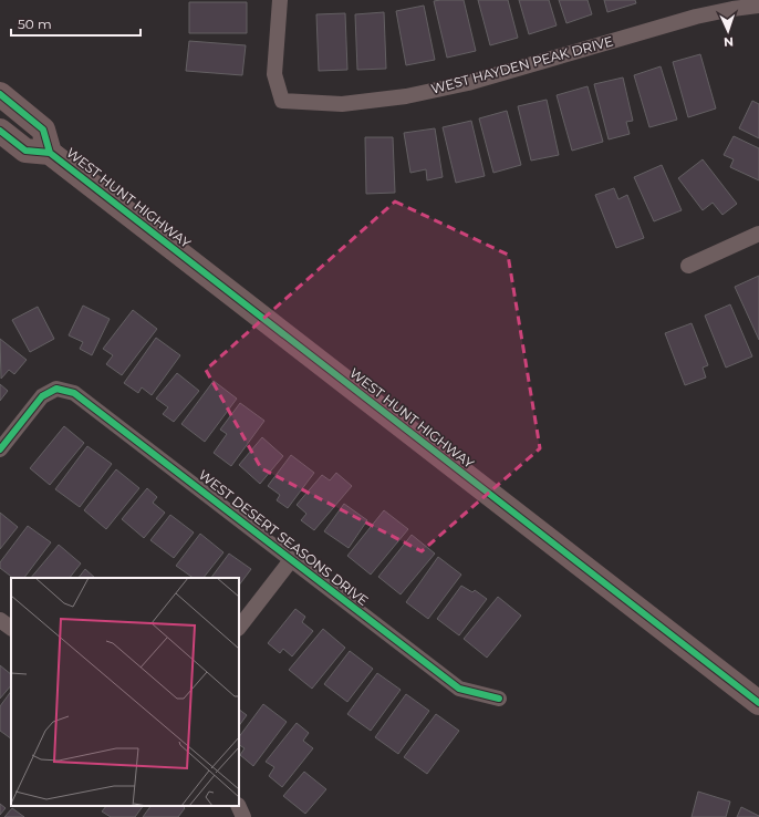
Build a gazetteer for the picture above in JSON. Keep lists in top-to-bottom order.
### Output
{
  "streets": {
    "main road": ["WEST HUNT HIGHWAY"],
    "street": ["WEST HAYDEN PEAK DRIVE", "WEST DESERT SEASONS DRIVE"]
  },
  "scale_bar": "50 m",
  "north": "bottom"
}
